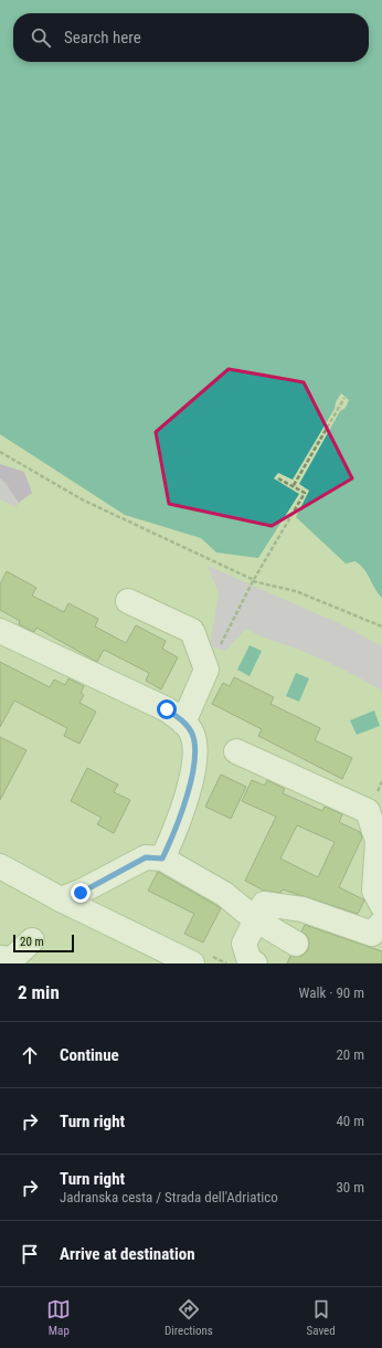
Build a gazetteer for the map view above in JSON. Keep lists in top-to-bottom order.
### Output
{
  "scale_bar": "20 m",
  "page": {
    "search": "Search here",
    "scale": "20 m",
    "heading": ["2 min", "Walk · 90 m"],
    "list": [
      ["Continue", "20 m"],
      ["Turn right", "40 m"],
      ["Turn right", "Jadranska cesta / Strada dell'Adriatico", "30 m"],
      "Arrive at destination"
    ],
    "nav": ["Map", "Directions", "Saved"]
  }
}
